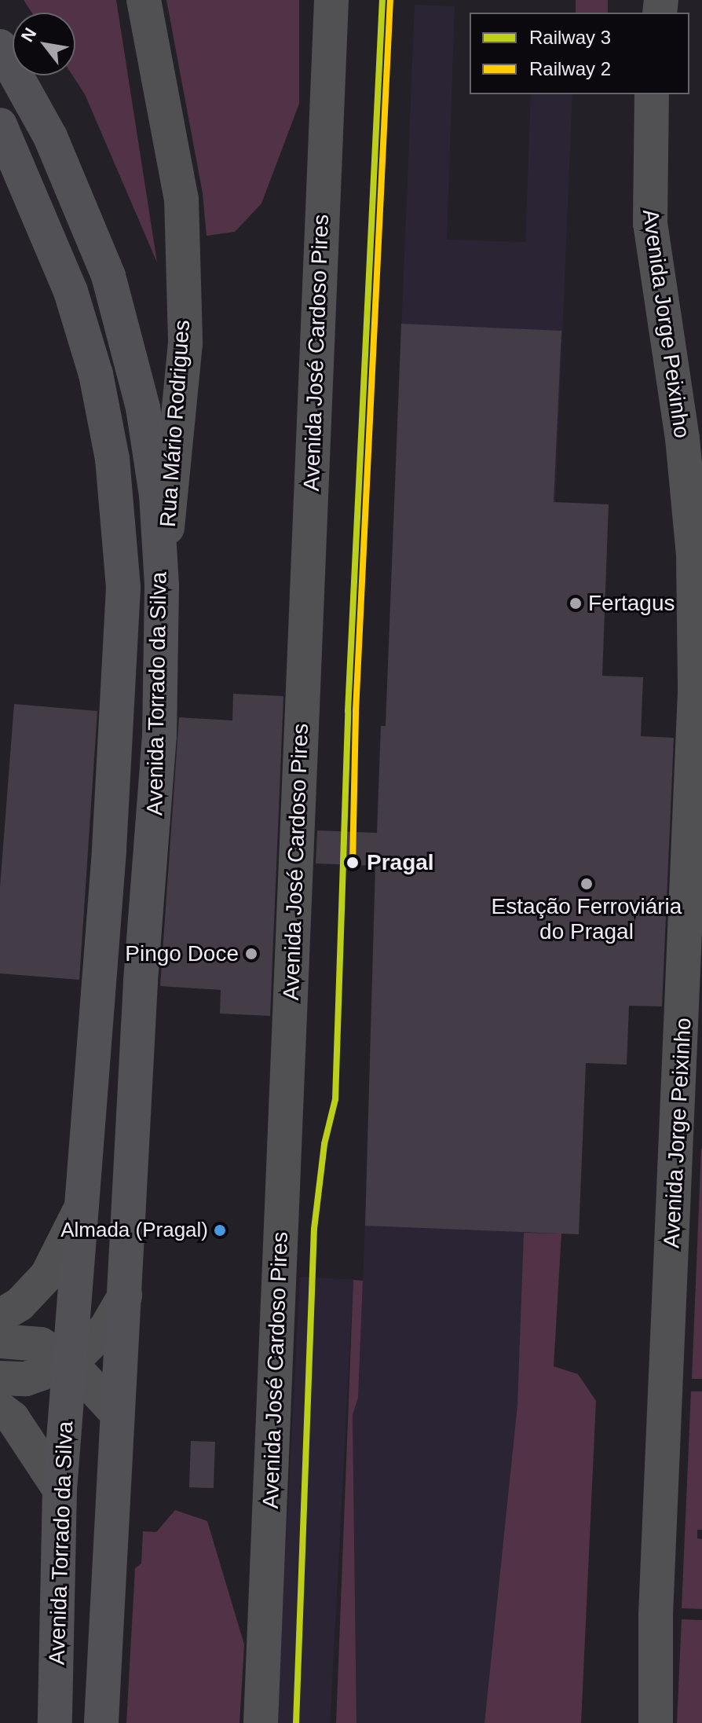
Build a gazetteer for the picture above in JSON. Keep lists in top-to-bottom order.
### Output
{
  "streets": {
    "main road": ["Avenida Torrado da Silva"],
    "street": ["Avenida Jorge Peixinho", "Avenida José Cardoso Pires", "Rua Mário Rodrigues"]
  },
  "crossings": [
    ["Rua Mário Rodrigues", "Avenida Torrado da Silva"]
  ],
  "places": [
    "Fertagus",
    "Pragal",
    "Estação Ferroviária do Pragal",
    "Pingo Doce",
    "Almada (Pragal)"
  ],
  "lines": ["rail line 3", "rail line 2"],
  "legend": ["Railway 3", "Railway 2"],
  "north": "top left"
}
